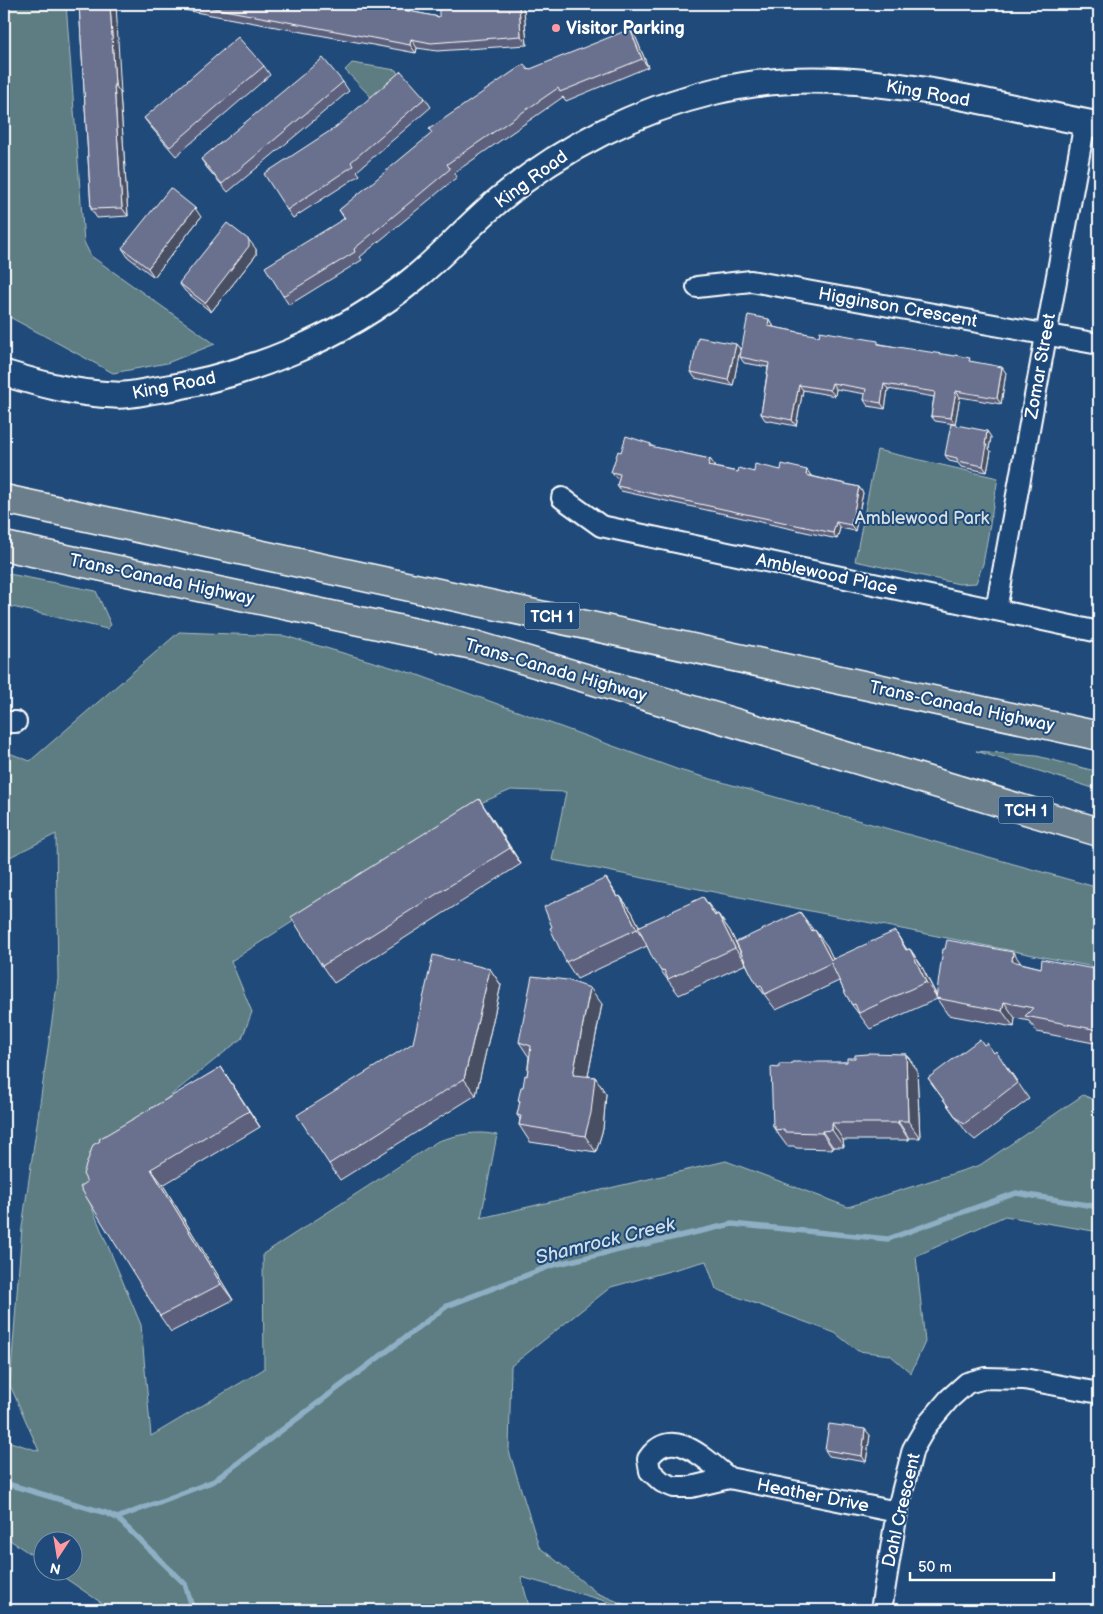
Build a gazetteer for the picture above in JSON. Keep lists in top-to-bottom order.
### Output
{
  "streets": {
    "highway": ["Trans-Canada Highway", "TCH 1"],
    "street": [
      "King Road",
      "Higginson Crescent",
      "Zomar Street",
      "Amblewood Place",
      "Heather Drive",
      "Dahl Crescent"
    ]
  },
  "crossings": [
    ["King Road", "Zomar Street"],
    ["Higginson Crescent", "Zomar Street"],
    ["Zomar Street", "Amblewood Place"],
    ["Heather Drive", "Dahl Crescent"]
  ],
  "water": ["Shamrock Creek"],
  "parks": ["Amblewood Park"],
  "places": ["Visitor Parking"],
  "scale_bar": "50 m",
  "north": "bottom"
}
